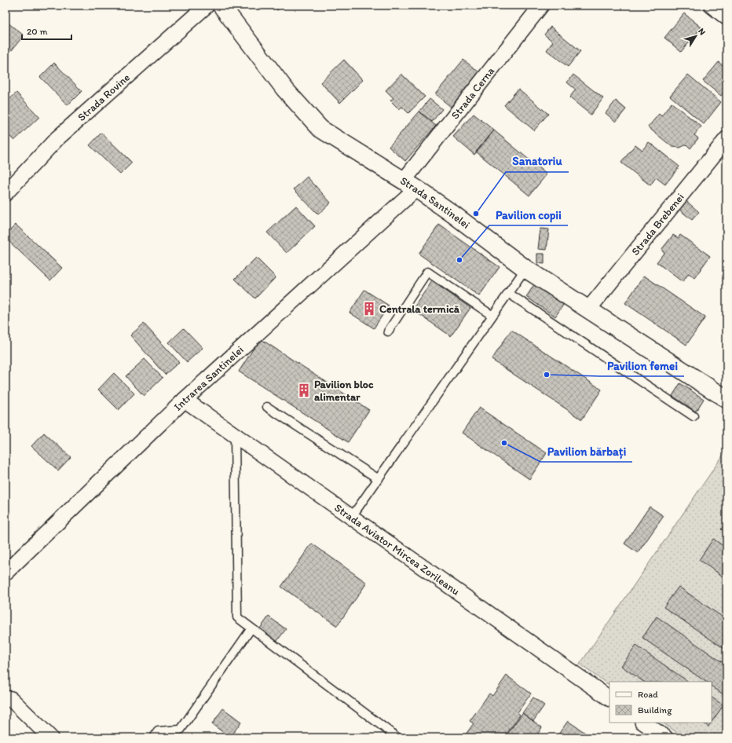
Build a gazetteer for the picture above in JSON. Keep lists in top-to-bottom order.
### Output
{
  "streets": {
    "street": [
      "Strada Cerna",
      "Strada Rovine",
      "Strada Santinelei",
      "Strada Brebenei",
      "Intrarea Santinelei",
      "Strada Aviator Mircea Zorileanu"
    ]
  },
  "crossings": [
    ["Strada Cerna", "Strada Santinelei"],
    ["Strada Cerna", "Intrarea Santinelei"],
    ["Strada Santinelei", "Strada Brebenei"],
    ["Strada Santinelei", "Intrarea Santinelei"],
    ["Intrarea Santinelei", "Strada Aviator Mircea Zorileanu"]
  ],
  "places": {
    "other": [
      "Sanatoriu",
      "Pavilion copii",
      "Pavilion femei",
      "Pavilion bărbați"
    ],
    "building": ["Centrala termică", "Pavilion bloc alimentar"]
  },
  "legend": ["Road", "Building"],
  "scale_bar": "20 m",
  "north": "top right"
}
